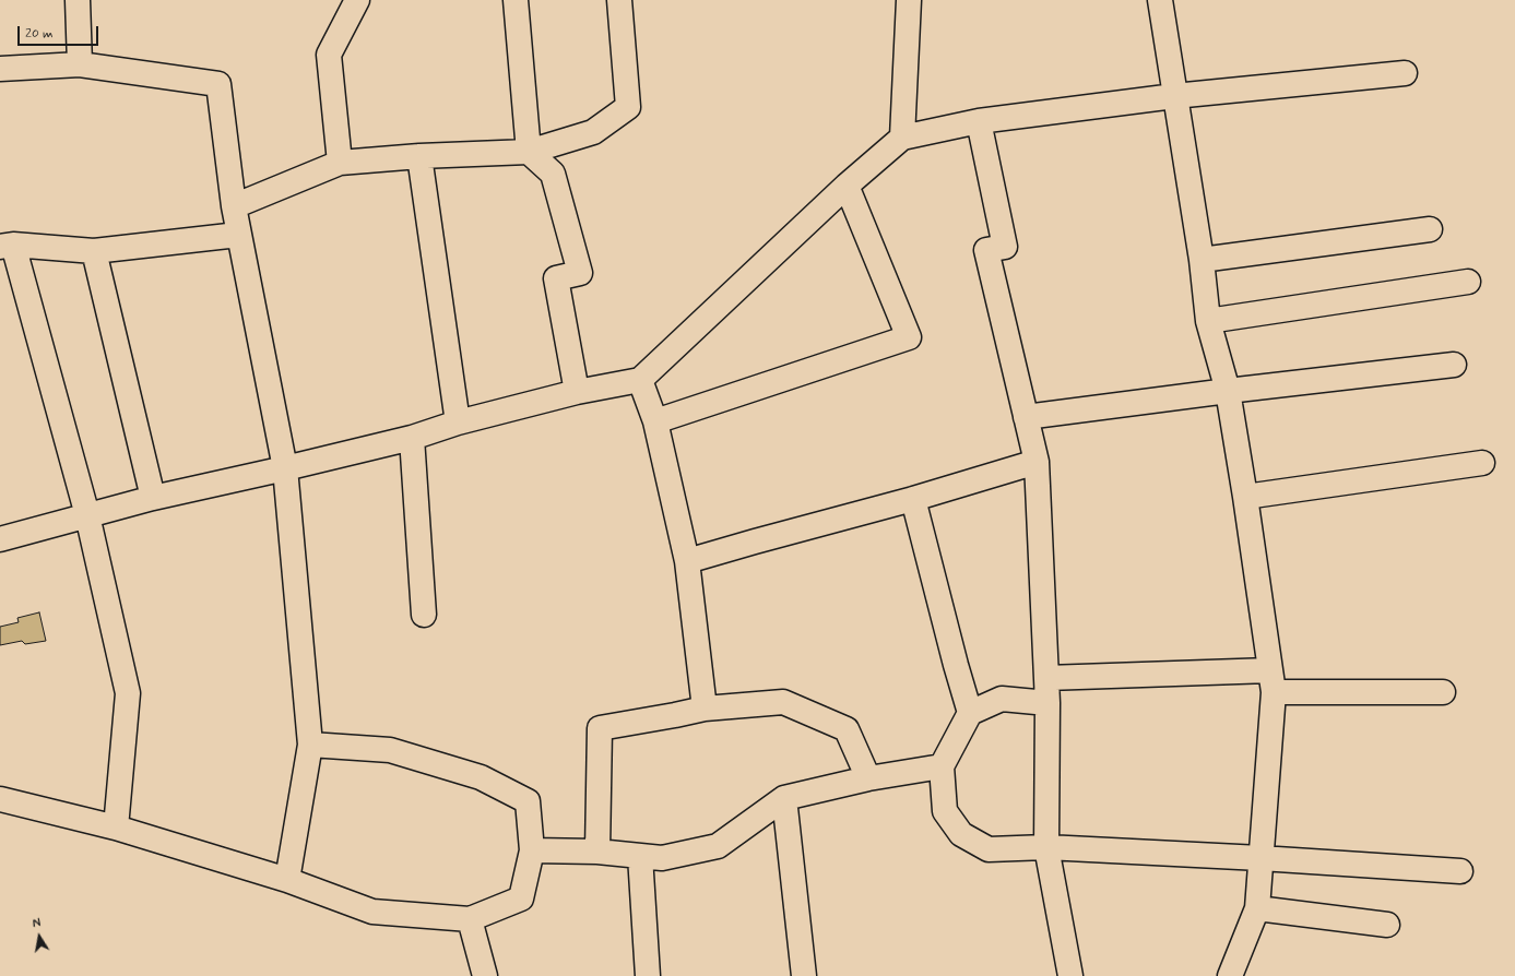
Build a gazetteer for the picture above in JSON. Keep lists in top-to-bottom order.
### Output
{
  "scale_bar": "20 m",
  "north": "top"
}
